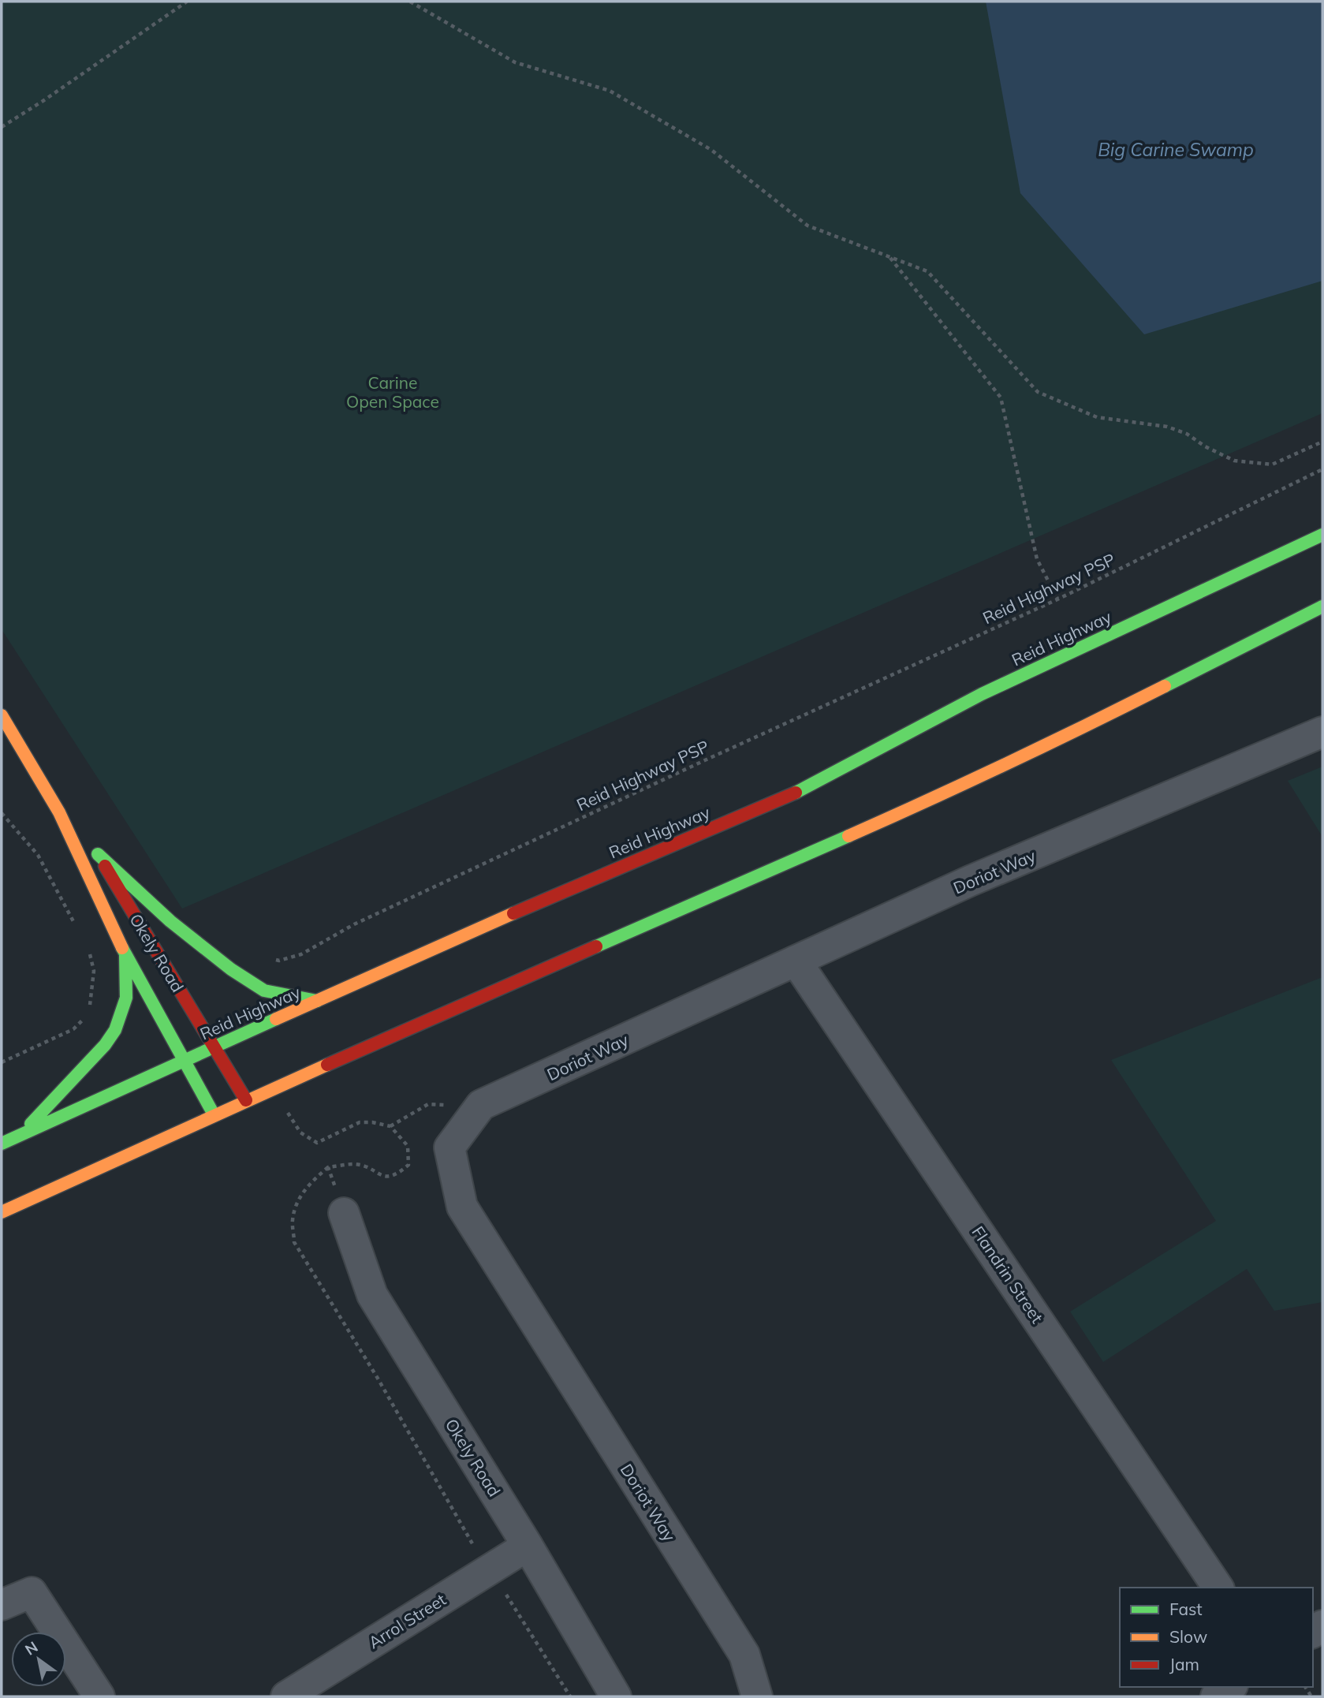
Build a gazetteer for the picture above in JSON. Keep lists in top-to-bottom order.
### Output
{
  "streets": {
    "main road": ["Reid Highway", "Okely Road"],
    "street": ["Doriot Way", "Flandrin Street", "Arrol Street"],
    "path": ["Reid Highway PSP"]
  },
  "crossings": [
    ["Reid Highway", "Okely Road"],
    ["Doriot Way", "Flandrin Street"],
    ["Okely Road", "Arrol Street"]
  ],
  "water": ["Big Carine Swamp"],
  "parks": ["Carine Open Space"],
  "legend": ["Fast", "Slow", "Jam"],
  "north": "top left"
}
